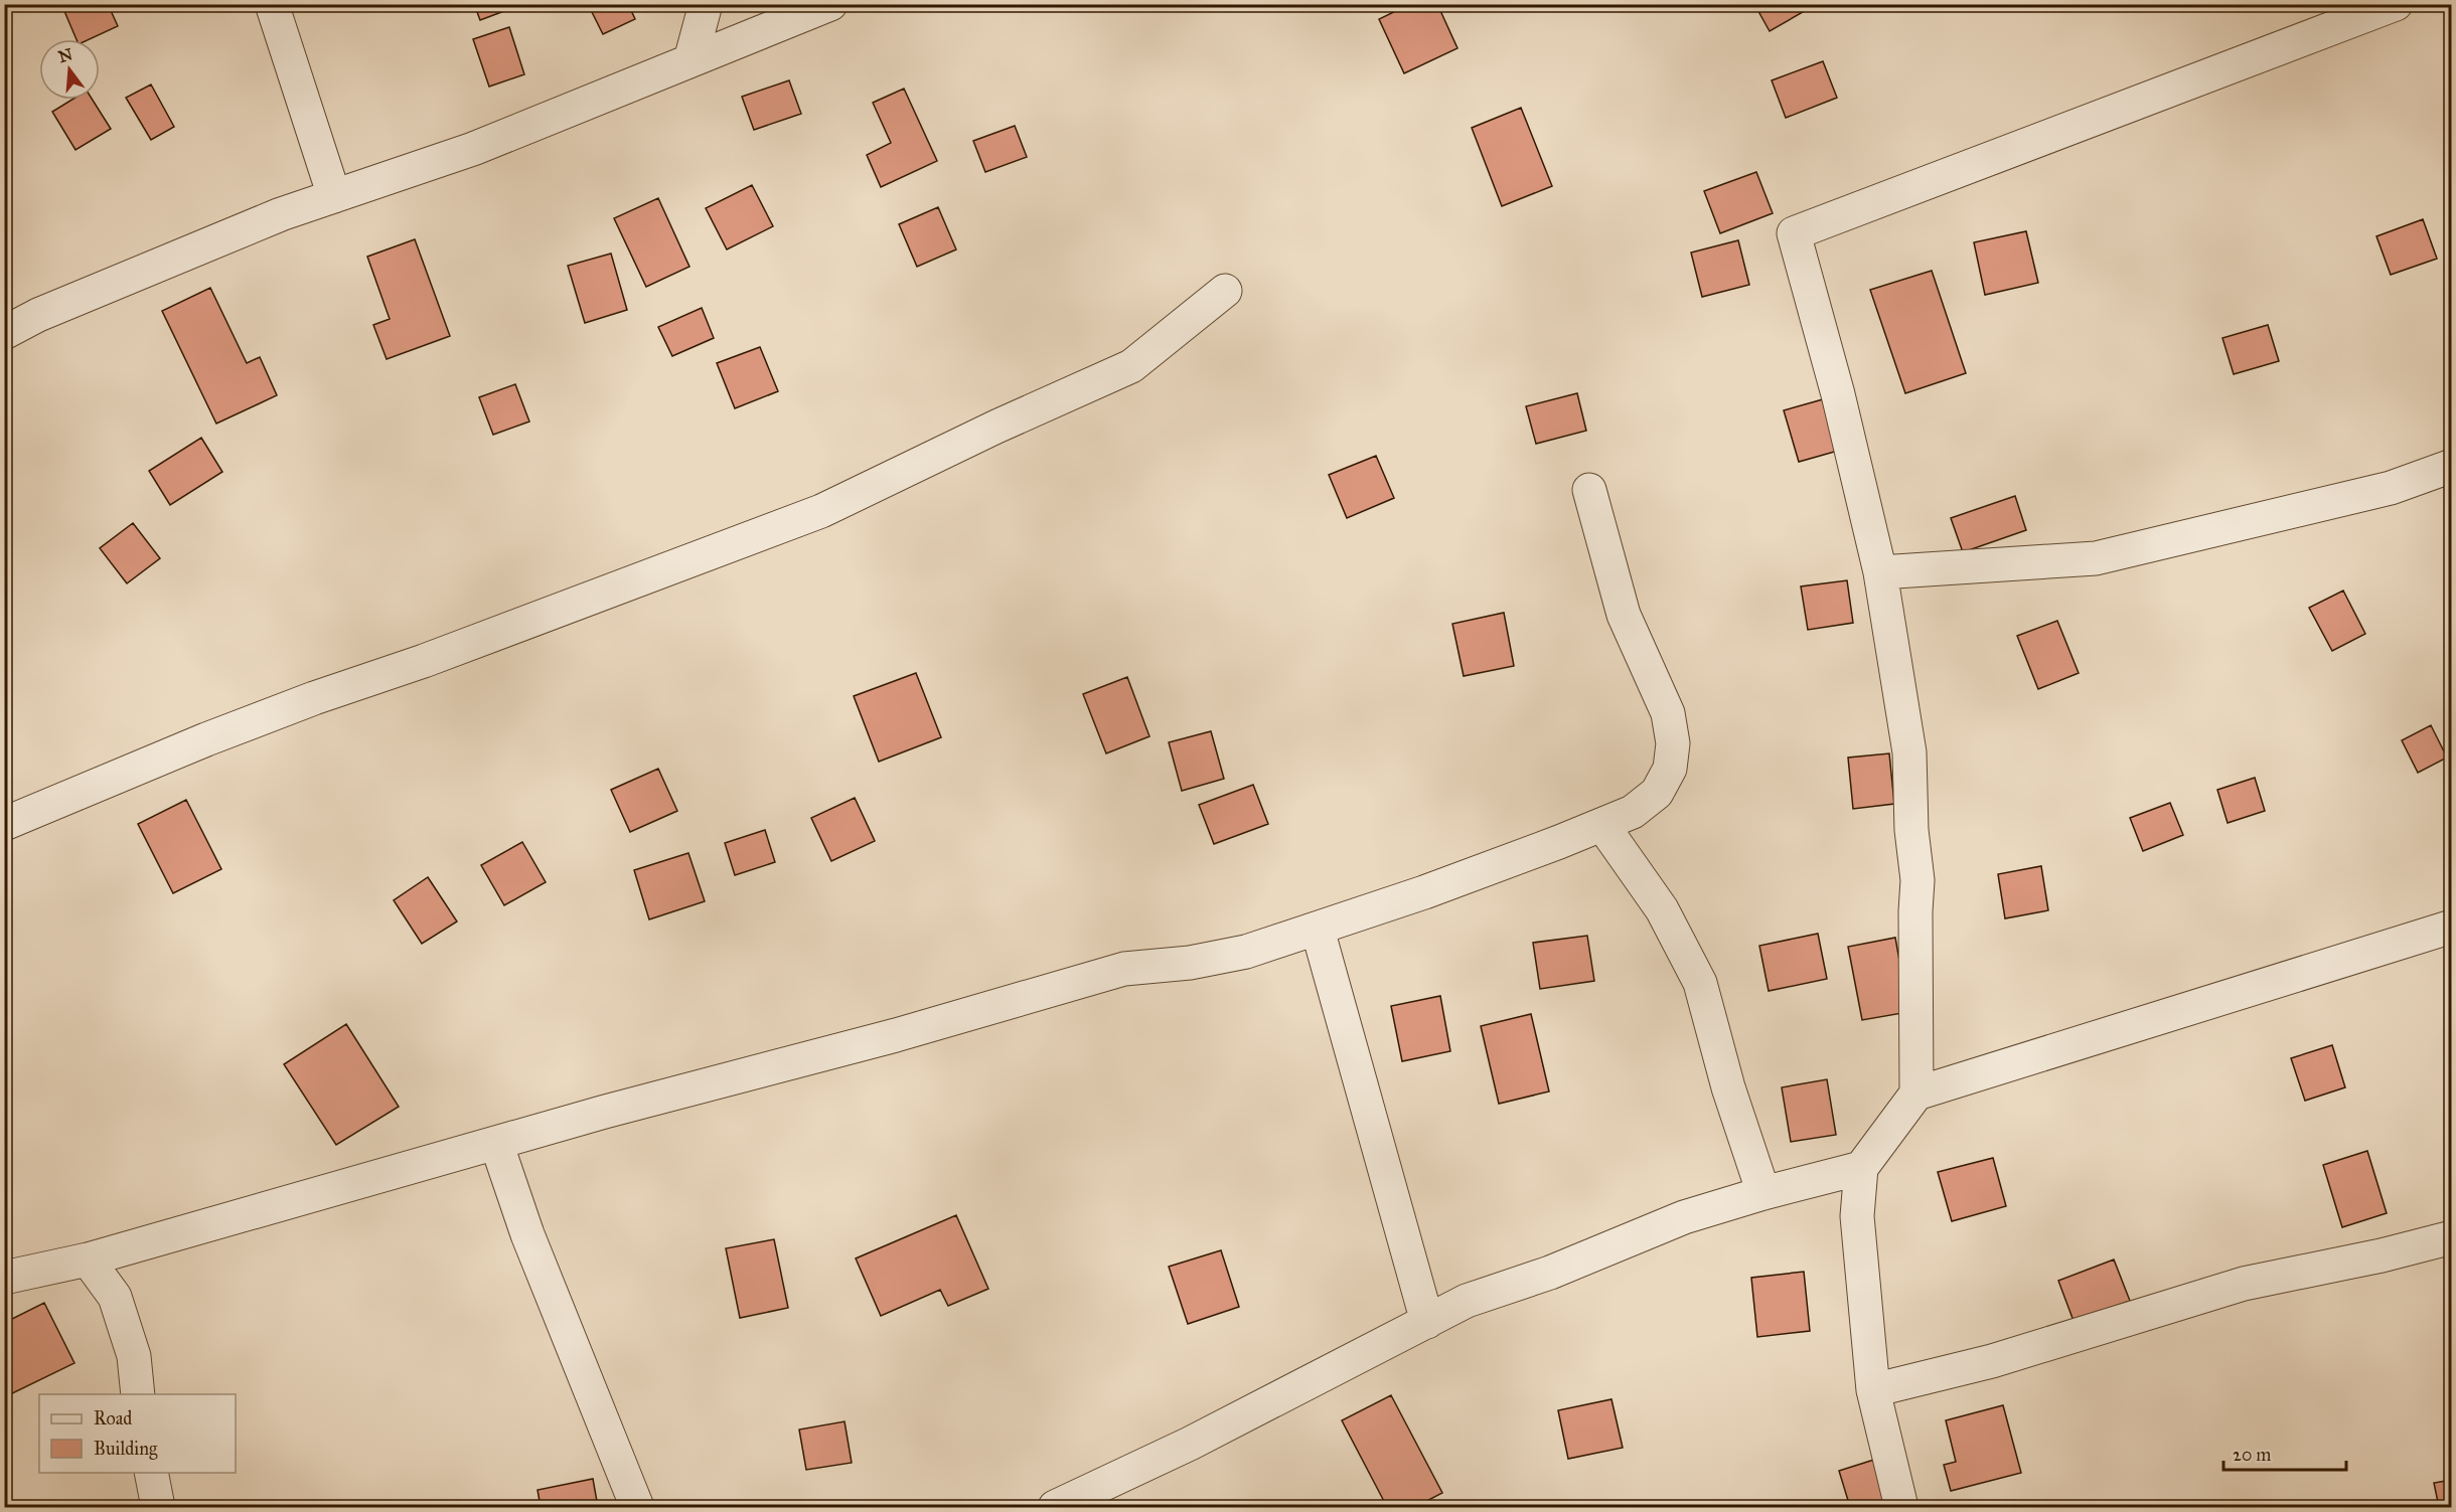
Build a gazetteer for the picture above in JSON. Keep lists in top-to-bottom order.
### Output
{
  "legend": ["Road", "Building"],
  "scale_bar": "20 m",
  "north": "top"
}
